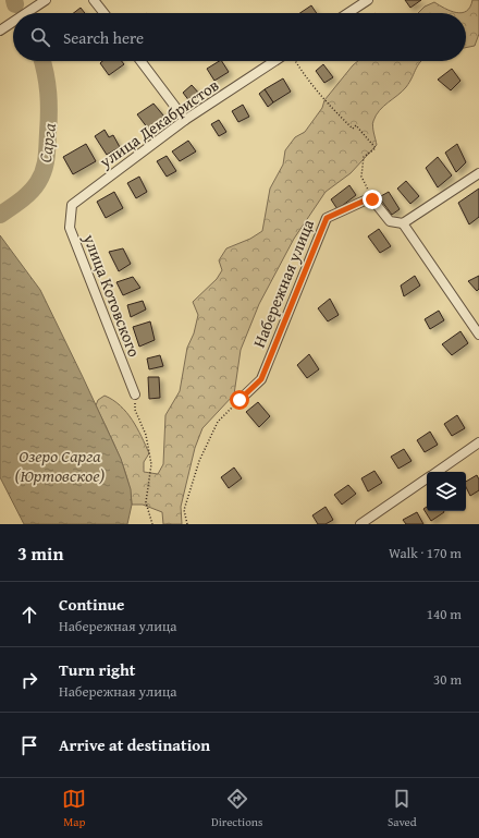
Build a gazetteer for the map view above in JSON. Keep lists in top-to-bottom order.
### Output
{
  "streets": {
    "street": ["улица Декабристов", "Набережная улица", "улица Котовского"]
  },
  "crossings": [
    ["улица Декабристов", "улица Котовского"]
  ],
  "water": ["Сарга", "Озеро Сарга (Юртовское)"],
  "page": {
    "search": "Search here",
    "heading": ["3 min", "Walk · 170 m"],
    "list": [
      ["Continue", "Набережная улица", "140 m"],
      ["Turn right", "Набережная улица", "30 m"],
      "Arrive at destination"
    ],
    "nav": ["Map", "Directions", "Saved"]
  }
}
